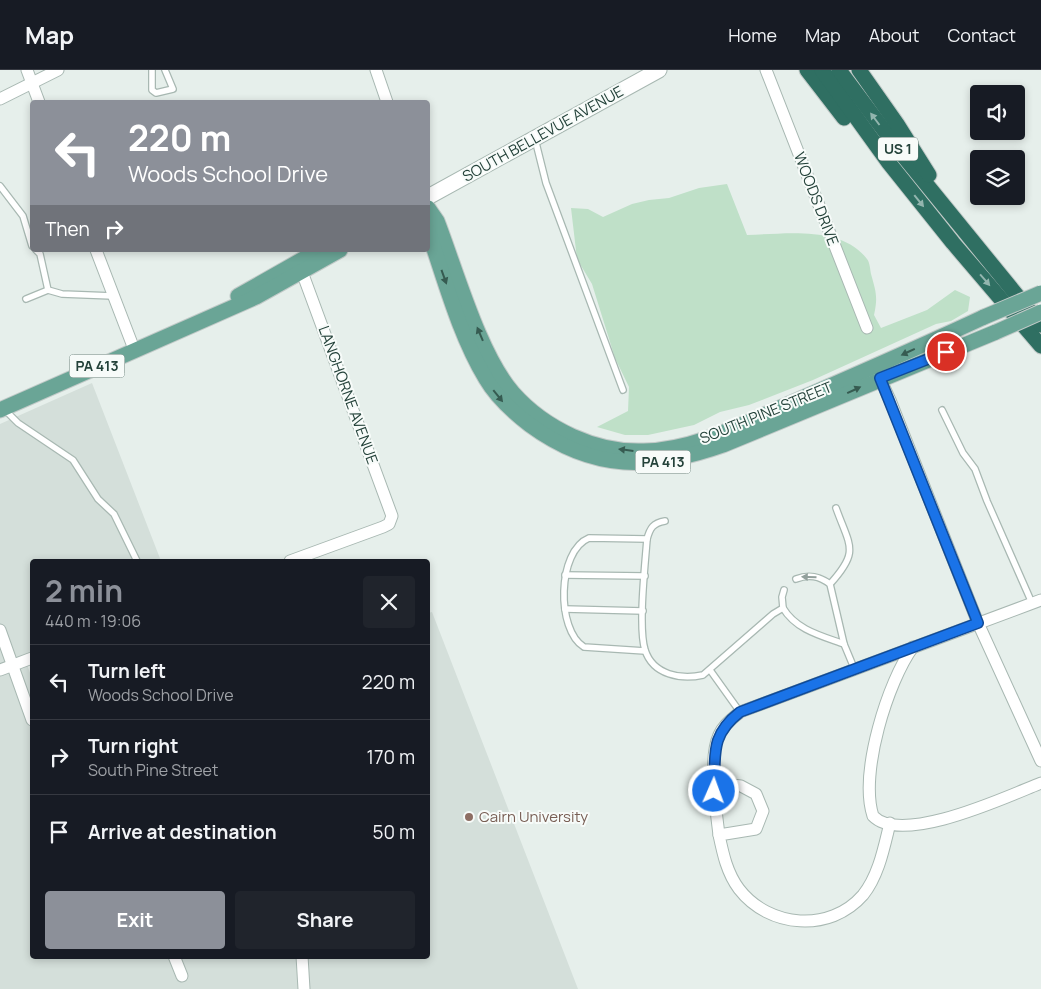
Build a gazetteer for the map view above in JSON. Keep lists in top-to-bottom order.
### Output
{
  "streets": {
    "highway": ["US 1"],
    "main road": ["PA 413", "SOUTH PINE STREET"],
    "street": ["SOUTH BELLEVUE AVENUE", "WOODS DRIVE", "LANGHORNE AVENUE"]
  },
  "crossings": [
    ["PA 413", "LANGHORNE AVENUE"]
  ],
  "places": ["Cairn University"],
  "page": {
    "header": "Map",
    "nav": [
      "Home",
      "Map",
      "About",
      "Contact"
    ],
    "turn": ["220 m", "Woods School Drive"],
    "then": "Then",
    "heading": ["2 min", "440 m · 19:06"],
    "list": [
      {
        "name": "Turn left",
        "note": "Woods School Drive",
        "value": "220 m"
      },
      {
        "name": "Turn right",
        "note": "South Pine Street",
        "value": "170 m"
      },
      {
        "name": "Arrive at destination",
        "value": "50 m"
      }
    ],
    "buttons": ["Exit", "Share"]
  }
}
